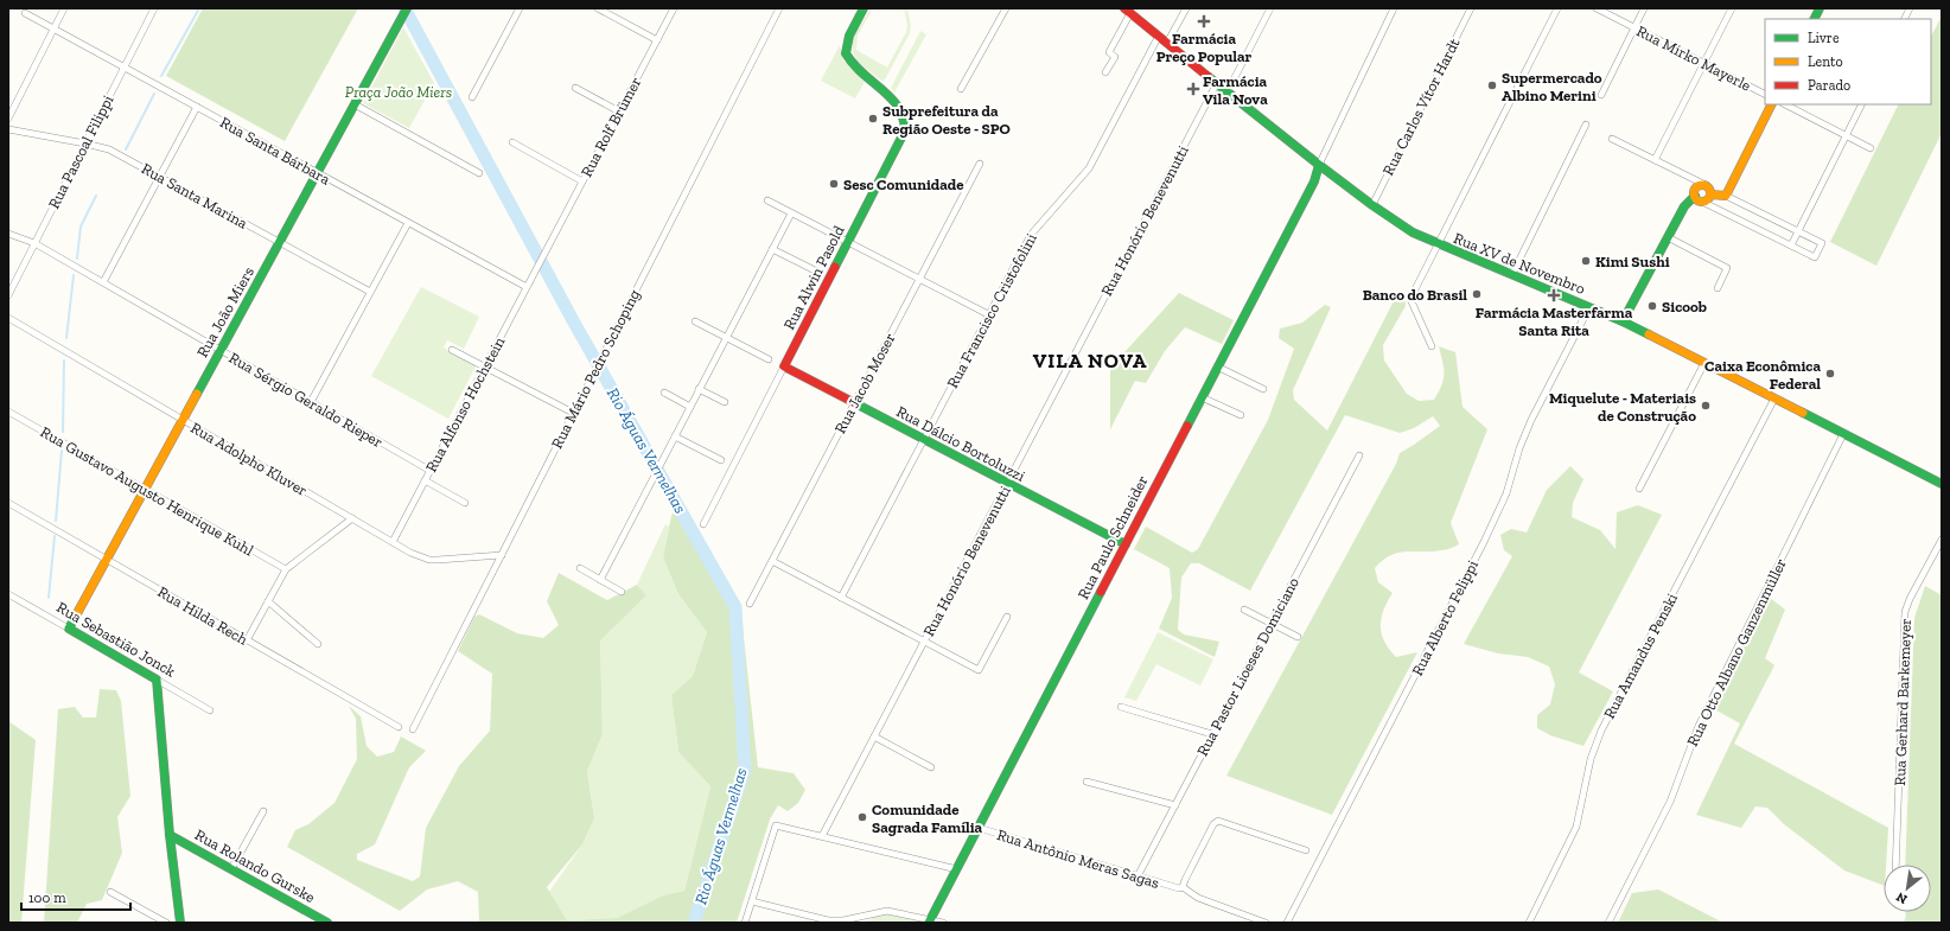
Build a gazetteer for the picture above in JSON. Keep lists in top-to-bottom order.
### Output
{
  "streets": {
    "street": [
      "Rua Mirko Mayerle",
      "Rua Carlos Vítor Hardt",
      "Rua Rolf Brümer",
      "Rua Santa Bárbara",
      "Rua Pascoal Filippi",
      "Rua Santa Marina",
      "Rua Honório Benevenutti",
      "Rua XV de Novembro",
      "Rua Alwin Pasold",
      "Rua Francisco Cristofolini",
      "Rua João Miers",
      "Rua Mário Pedro Schoping",
      "Rua Jacob Moser",
      "Rua Sérgio Geraldo Rieper",
      "Rua Alfonso Hochstein",
      "Rua Dálcio Bortoluzzi",
      "Rua Adolpho Kluver",
      "Rua Gustavo Augusto Henrique Kuhl",
      "Rua Paulo Schneider",
      "Rua Hilda Rech",
      "Rua Alberto Felippi",
      "Rua Sebastião Jonck",
      "Rua Otto Albano Ganzenmüller",
      "Rua Amandus Penski",
      "Rua Pastor Lioeses Domiciano",
      "Rua Gerhard Barkemeyer",
      "Rua Antônio Meras Sagas",
      "Rua Rolando Gurske"
    ]
  },
  "crossings": [
    ["Rua Carlos Vítor Hardt", "Rua XV de Novembro"],
    ["Rua Rolf Brümer", "Rua Alfonso Hochstein"],
    ["Rua Santa Bárbara", "Rua Pascoal Filippi"],
    ["Rua Santa Bárbara", "Rua João Miers"],
    ["Rua Santa Bárbara", "Rua Alfonso Hochstein"],
    ["Rua Pascoal Filippi", "Rua Santa Marina"],
    ["Rua Pascoal Filippi", "Rua Sérgio Geraldo Rieper"],
    ["Rua Santa Marina", "Rua João Miers"],
    ["Rua Honório Benevenutti", "Rua XV de Novembro"],
    ["Rua Honório Benevenutti", "Rua Dálcio Bortoluzzi"],
    ["Rua XV de Novembro", "Rua Francisco Cristofolini"],
    ["Rua XV de Novembro", "Rua Paulo Schneider"],
    ["Rua XV de Novembro", "Rua Alberto Felippi"],
    ["Rua XV de Novembro", "Rua Otto Albano Ganzenmüller"],
    ["Rua XV de Novembro", "Rua Amandus Penski"],
    ["Rua Alwin Pasold", "Rua Dálcio Bortoluzzi"],
    ["Rua Francisco Cristofolini", "Rua Dálcio Bortoluzzi"],
    ["Rua João Miers", "Rua Sérgio Geraldo Rieper"],
    ["Rua João Miers", "Rua Adolpho Kluver"],
    ["Rua João Miers", "Rua Gustavo Augusto Henrique Kuhl"],
    ["Rua João Miers", "Rua Hilda Rech"],
    ["Rua João Miers", "Rua Sebastião Jonck"],
    ["Rua Mário Pedro Schoping", "Rua Adolpho Kluver"],
    ["Rua Jacob Moser", "Rua Dálcio Bortoluzzi"],
    ["Rua Sérgio Geraldo Rieper", "Rua Alfonso Hochstein"],
    ["Rua Alfonso Hochstein", "Rua Adolpho Kluver"],
    ["Rua Dálcio Bortoluzzi", "Rua Paulo Schneider"],
    ["Rua Paulo Schneider", "Rua Antônio Meras Sagas"],
    ["Rua Pastor Lioeses Domiciano", "Rua Antônio Meras Sagas"]
  ],
  "districts": ["VILA NOVA"],
  "water": ["Rio Águas Vermelhas"],
  "parks": ["Praça João Miers"],
  "places": {
    "health": ["Farmácia Preço Popular", "Farmácia Vila Nova", "Farmácia Masterfarma Santa Rita"],
    "other": [
      "Supermercado Albino Merini",
      "Subprefeitura da Região Oeste - SPO",
      "Sesc Comunidade",
      "Kimi Sushi",
      "Banco do Brasil",
      "Sicoob",
      "Caixa Econômica Federal",
      "Miquelute - Materiais de Construção",
      "Comunidade Sagrada Família"
    ]
  },
  "legend": ["Livre", "Lento", "Parado"],
  "scale_bar": "100 m",
  "north": "bottom left"
}
